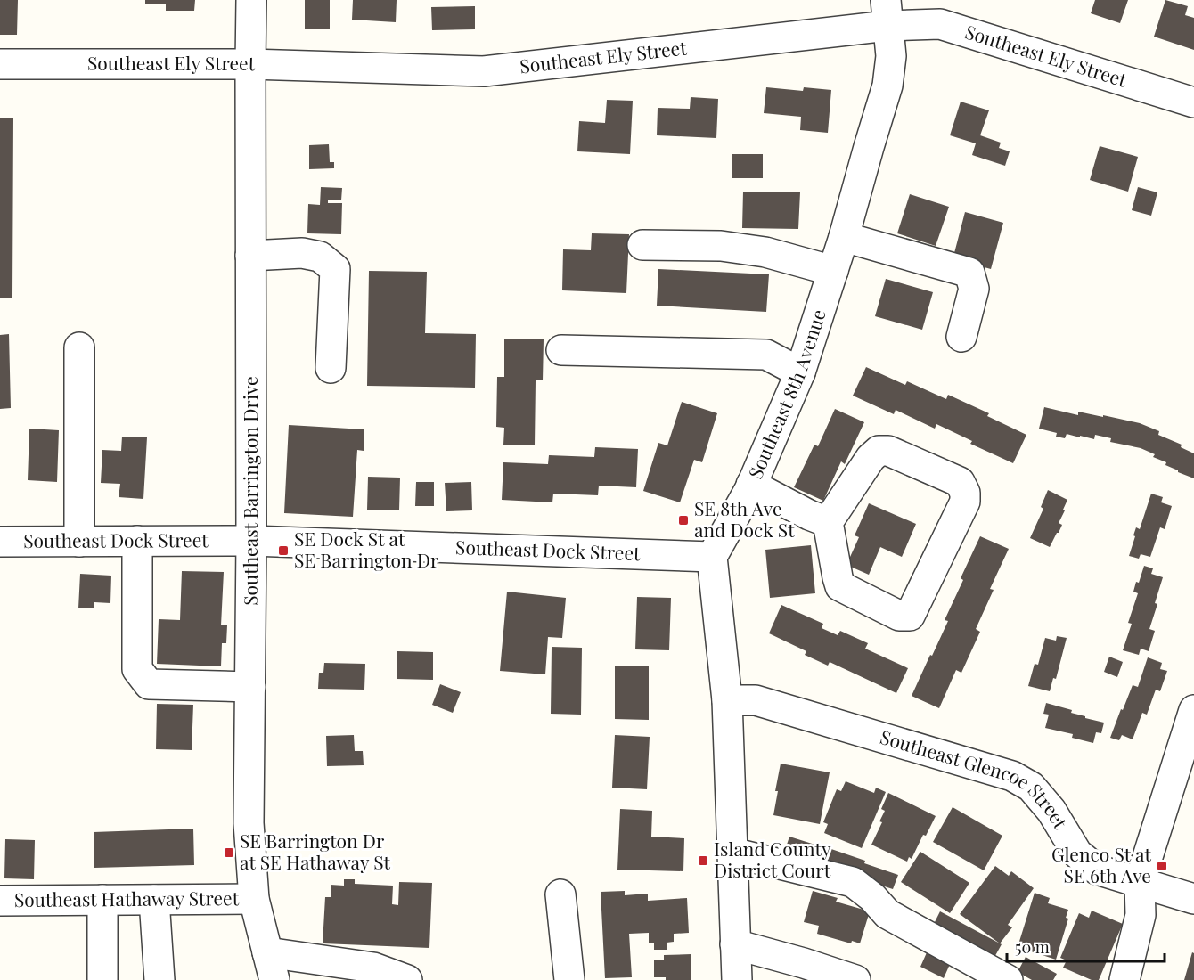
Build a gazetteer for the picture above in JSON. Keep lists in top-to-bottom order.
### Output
{
  "streets": {
    "street": [
      "Southeast Ely Street",
      "Southeast 8th Avenue",
      "Southeast Barrington Drive",
      "Southeast Dock Street",
      "Southeast Glencoe Street",
      "Southeast Hathaway Street"
    ]
  },
  "crossings": [
    ["Southeast Ely Street", "Southeast 8th Avenue"],
    ["Southeast Ely Street", "Southeast Barrington Drive"],
    ["Southeast 8th Avenue", "Southeast Dock Street"],
    ["Southeast Barrington Drive", "Southeast Dock Street"],
    ["Southeast Barrington Drive", "Southeast Hathaway Street"]
  ],
  "places": {
    "transit": [
      "SE 8th Ave and Dock St",
      "SE Dock St at SE Barrington Dr",
      "SE Barrington Dr at SE Hathaway St",
      "Island County District Court",
      "Glenco St at SE 6th Ave"
    ]
  },
  "scale_bar": "50 m"
}
